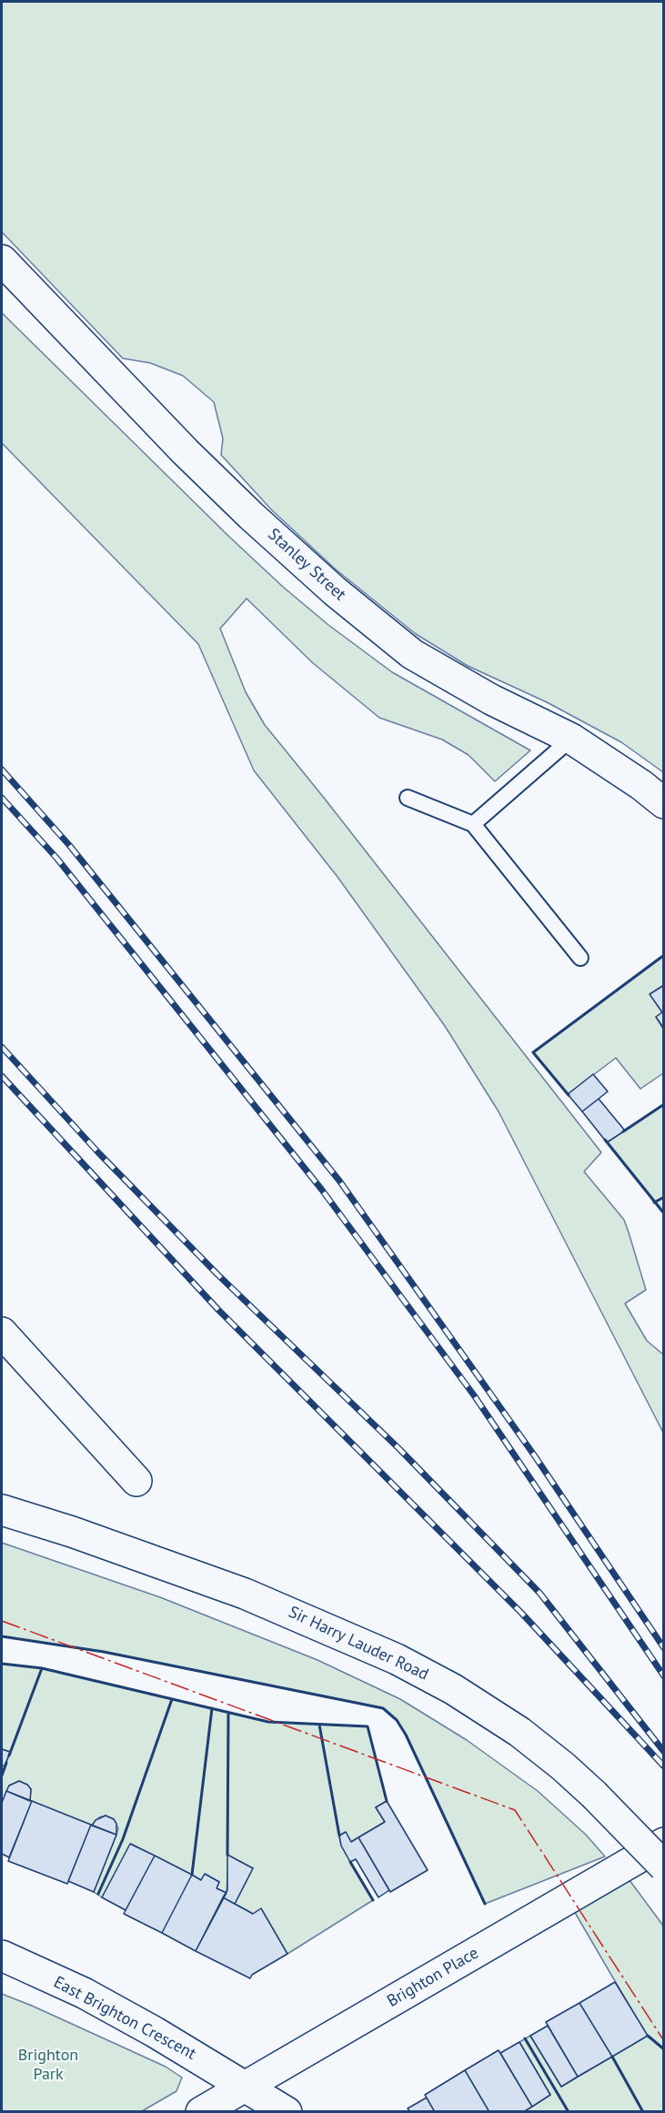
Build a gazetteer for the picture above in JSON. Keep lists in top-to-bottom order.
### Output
{
  "streets": {
    "street": [
      "Stanley Street",
      "Sir Harry Lauder Road",
      "Brighton Place",
      "East Brighton Crescent"
    ]
  },
  "crossings": [
    ["Brighton Place", "East Brighton Crescent"]
  ],
  "parks": ["Brighton Park"]
}
